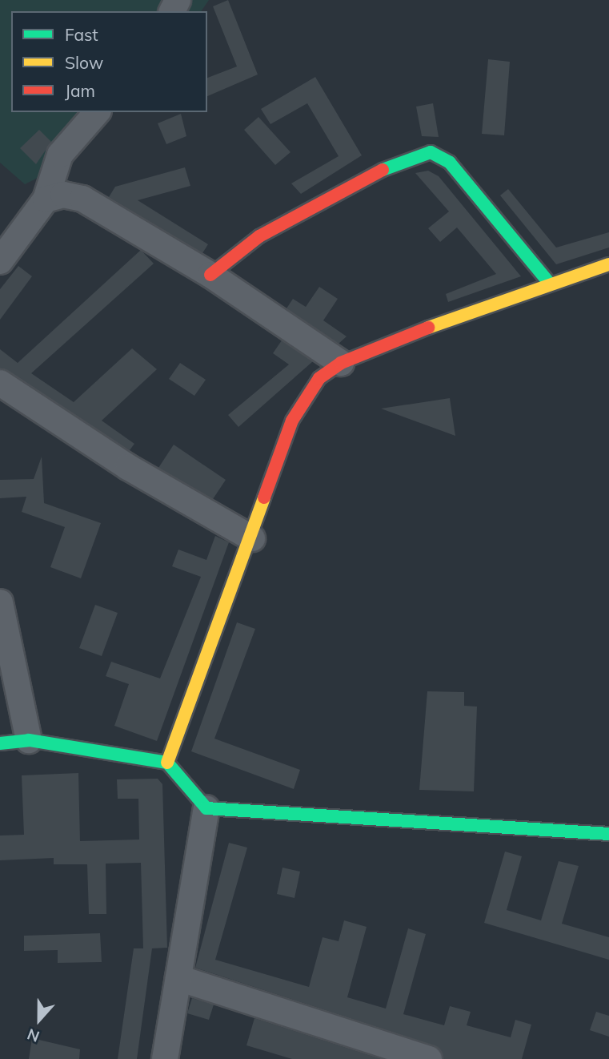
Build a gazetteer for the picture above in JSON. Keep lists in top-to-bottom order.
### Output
{
  "legend": ["Fast", "Slow", "Jam"],
  "north": "bottom"
}
